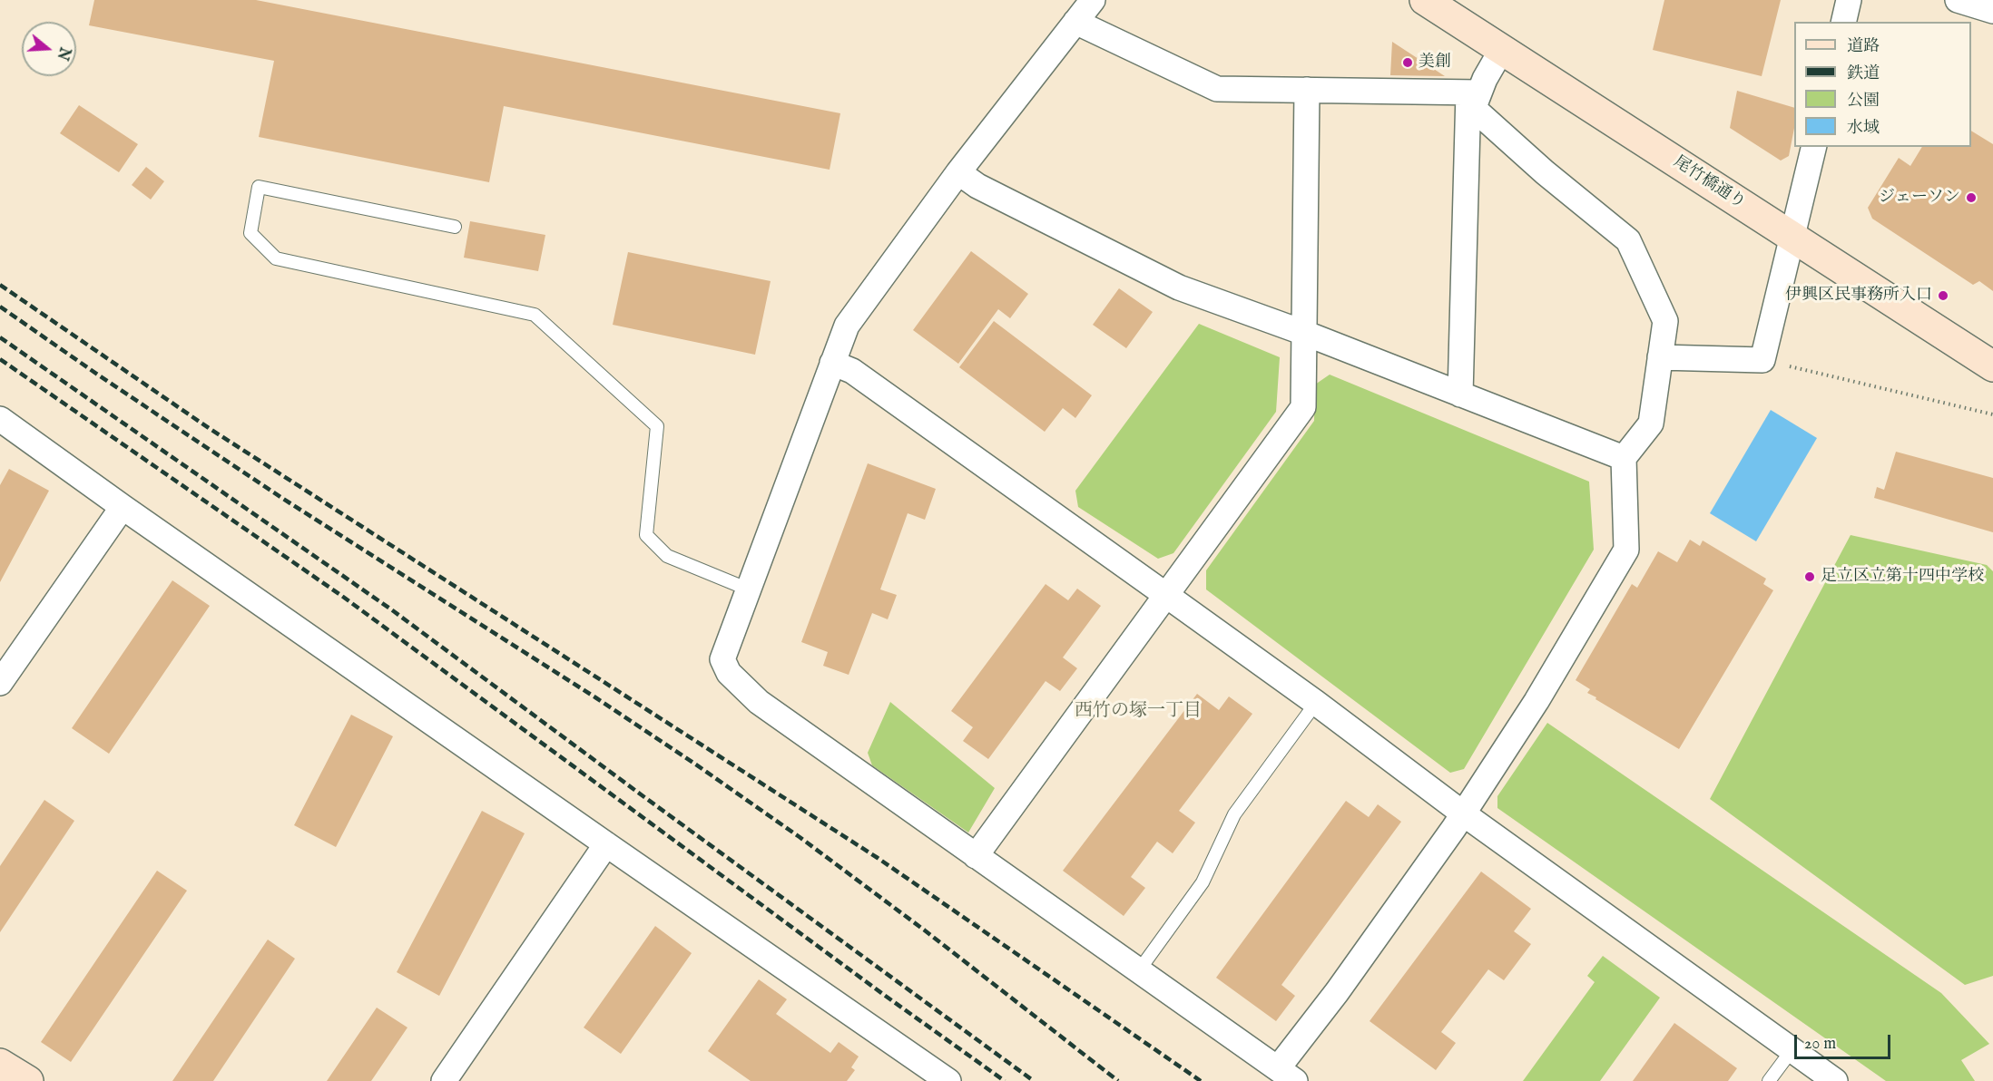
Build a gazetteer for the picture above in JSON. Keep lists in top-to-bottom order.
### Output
{
  "streets": {
    "main road": ["尾竹橋通り"]
  },
  "districts": ["西竹の塚一丁目"],
  "places": [
    "美創",
    "ジェーソン",
    "伊興区民事務所入口",
    "足立区立第十四中学校"
  ],
  "legend": [
    "道路",
    "鉄道",
    "公園",
    "水域"
  ],
  "scale_bar": "20 m",
  "north": "right"
}
